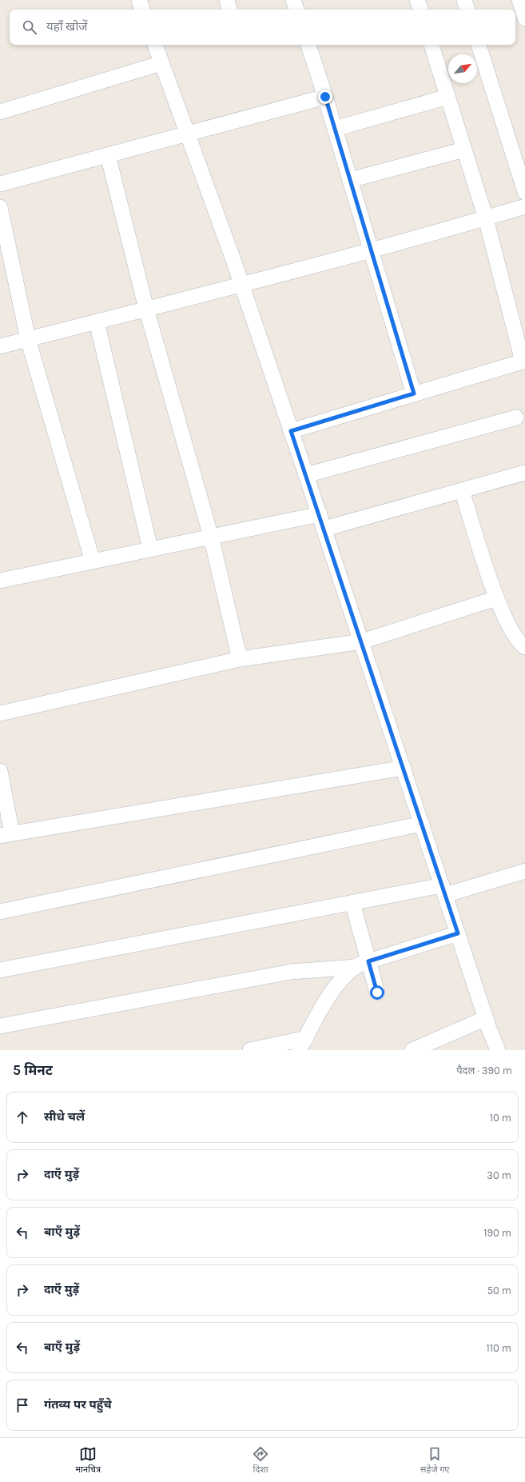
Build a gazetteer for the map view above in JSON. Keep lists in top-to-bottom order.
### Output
{
  "north": "top right",
  "page": {
    "search": "यहाँ खोजें",
    "heading": ["5 मिनट", "पैदल · 390 m"],
    "list": [
      ["सीधे चलें", "10 m"],
      ["दाएँ मुड़ें", "30 m"],
      ["बाएँ मुड़ें", "190 m"],
      ["दाएँ मुड़ें", "50 m"],
      ["बाएँ मुड़ें", "110 m"],
      "गंतव्य पर पहुँचे"
    ],
    "nav": ["मानचित्र", "दिशा", "सहेजे गए"]
  }
}
